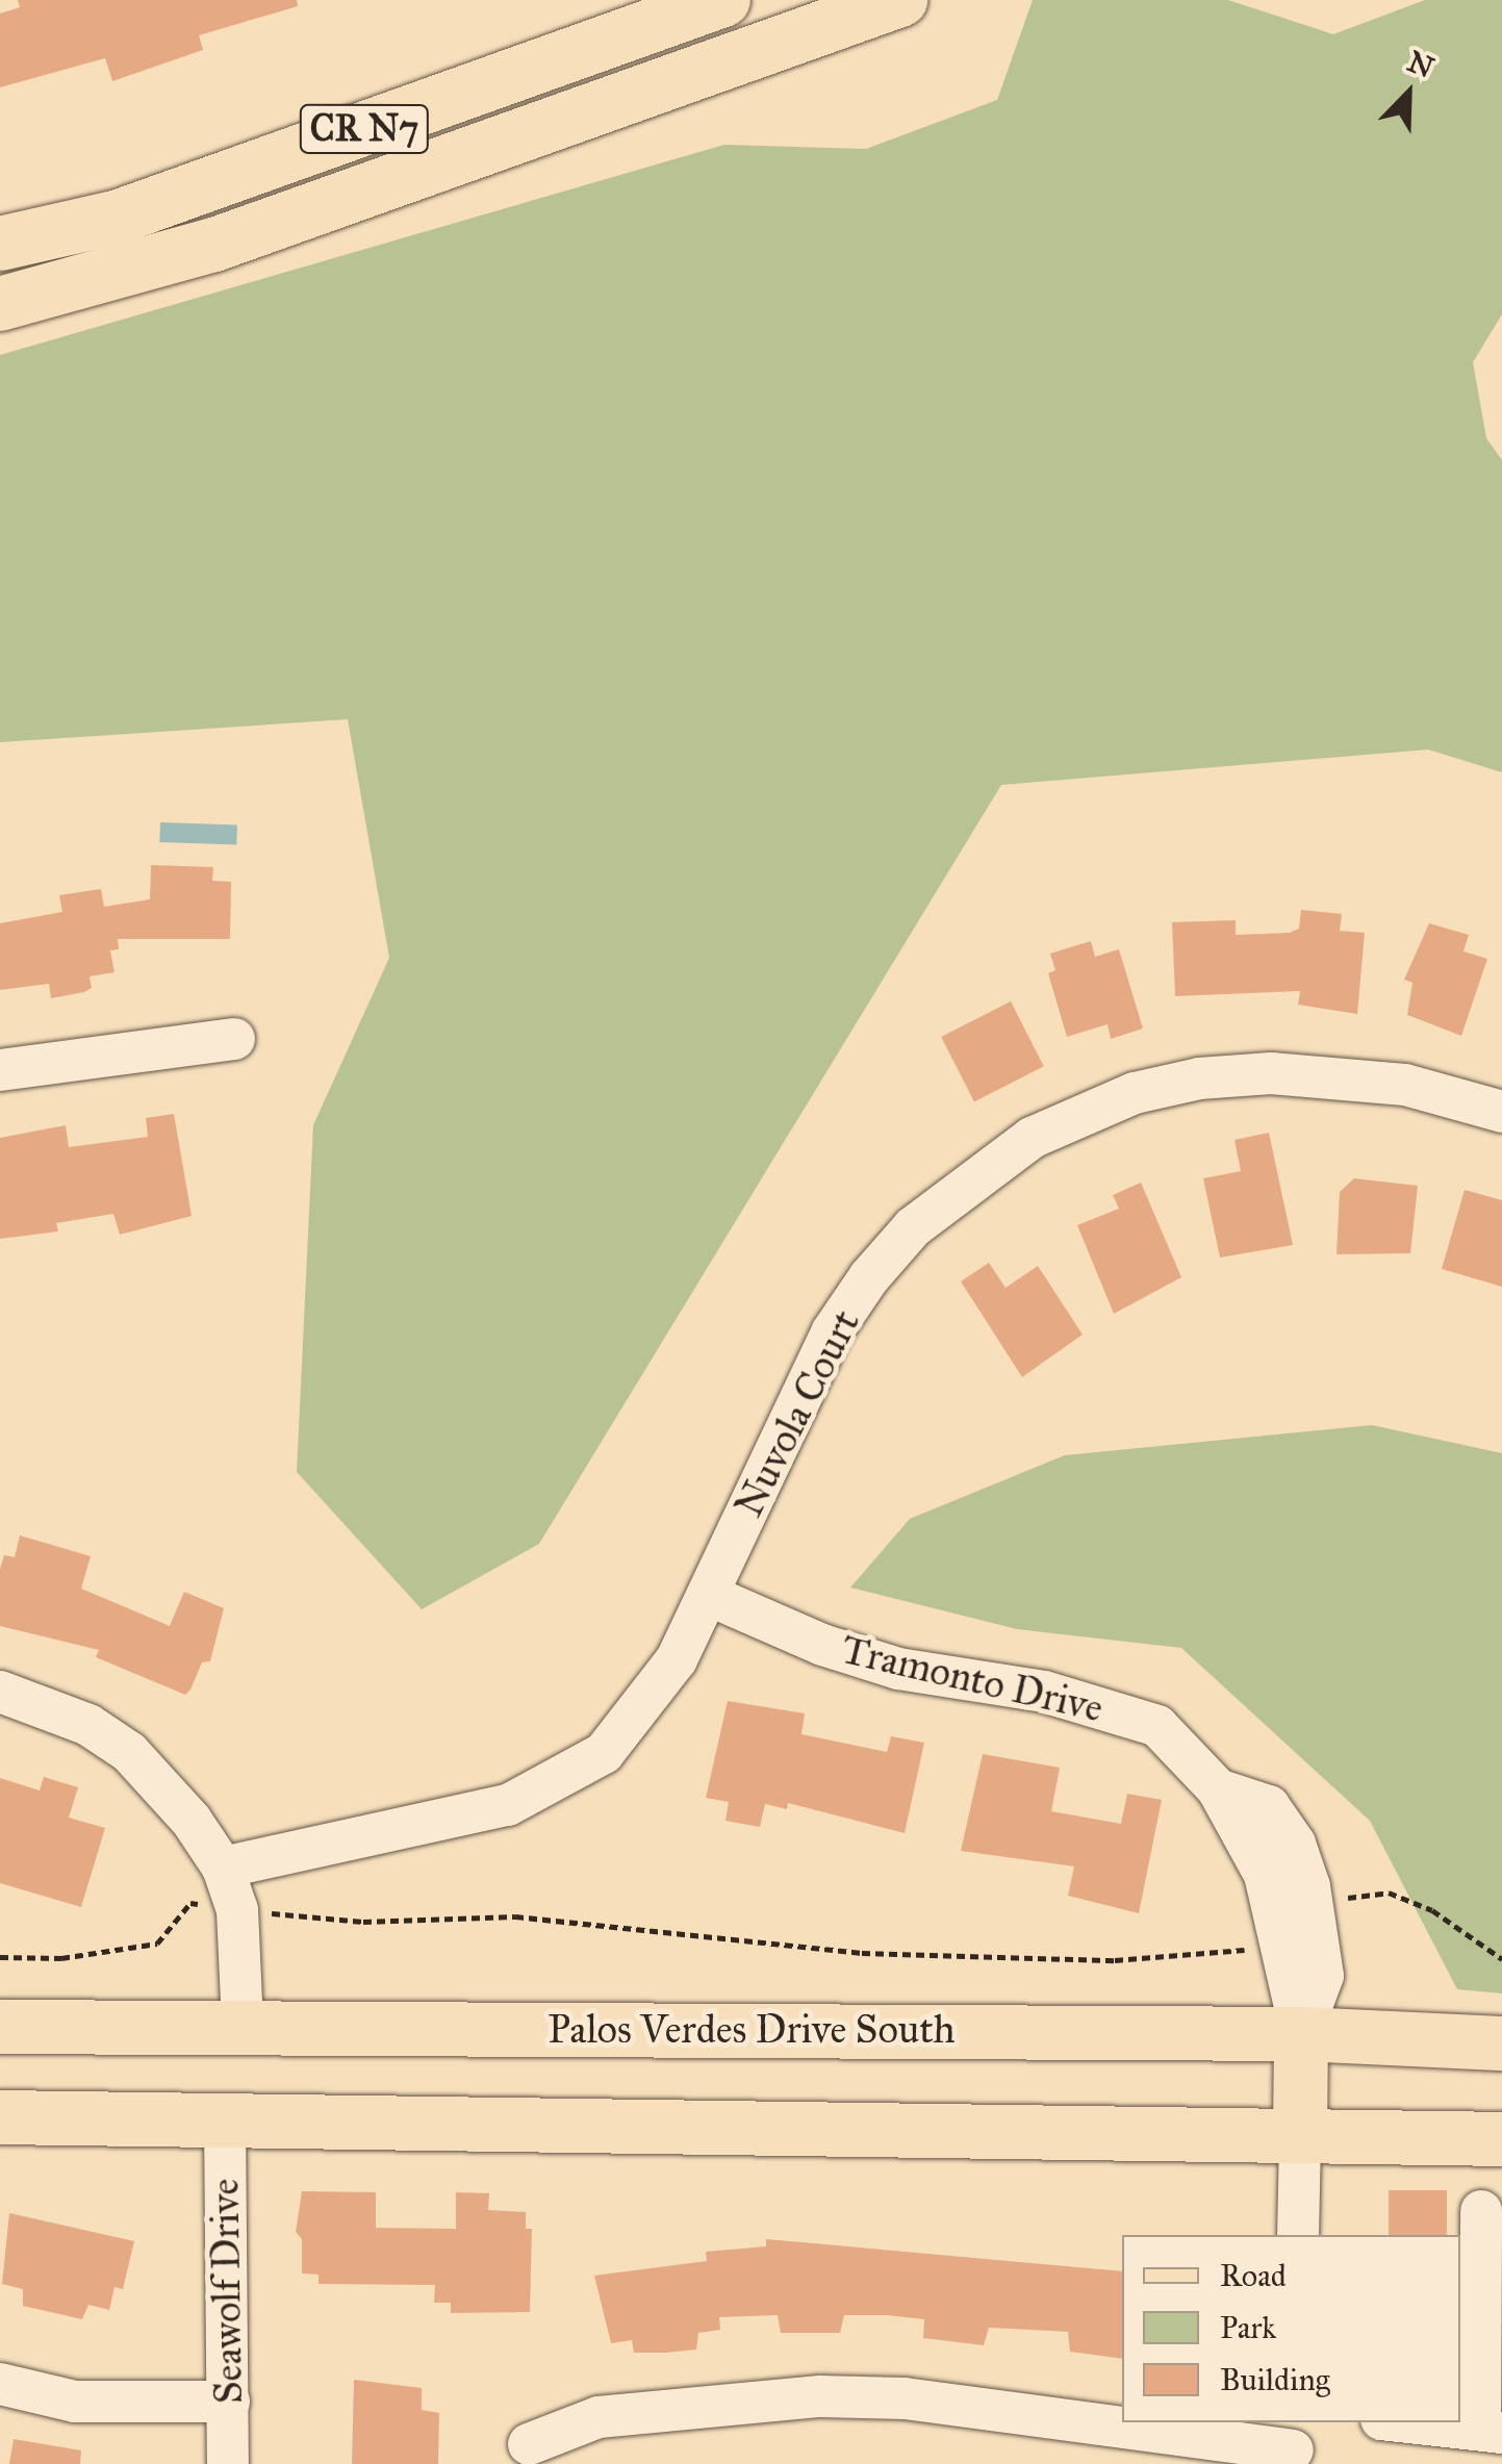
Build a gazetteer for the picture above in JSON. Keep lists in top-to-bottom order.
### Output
{
  "streets": {
    "main road": ["CR N7", "Palos Verdes Drive South"],
    "street": ["Nuvola Court", "Tramonto Drive", "Seawolf Drive"]
  },
  "crossings": [
    ["Nuvola Court", "Tramonto Drive"],
    ["Tramonto Drive", "Palos Verdes Drive South"]
  ],
  "legend": ["Road", "Park", "Building"],
  "north": "top right"
}
